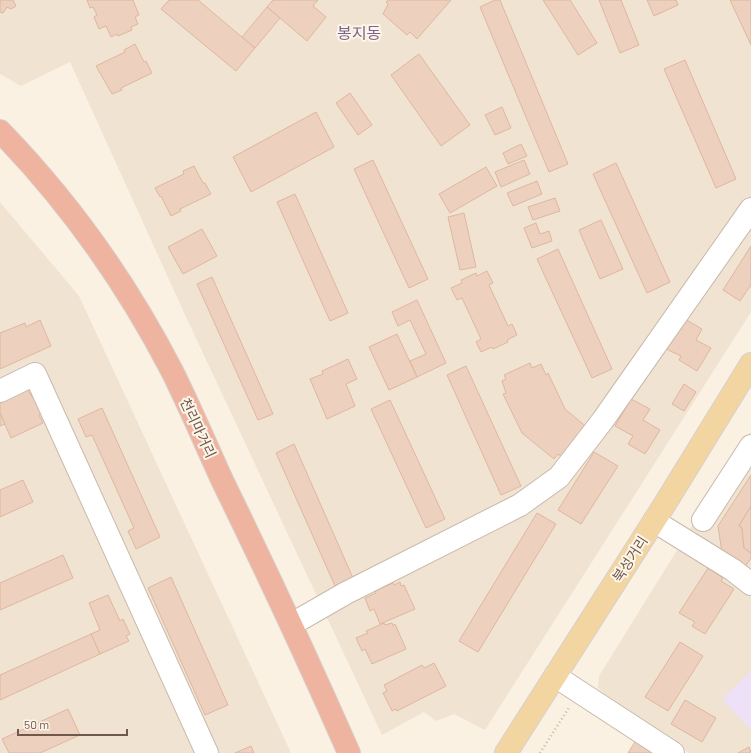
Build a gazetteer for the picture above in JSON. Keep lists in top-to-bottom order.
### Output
{
  "streets": {
    "highway": ["천리마거리"],
    "main road": ["북성거리"]
  },
  "districts": ["봉지동"],
  "scale_bar": "50 m"
}
